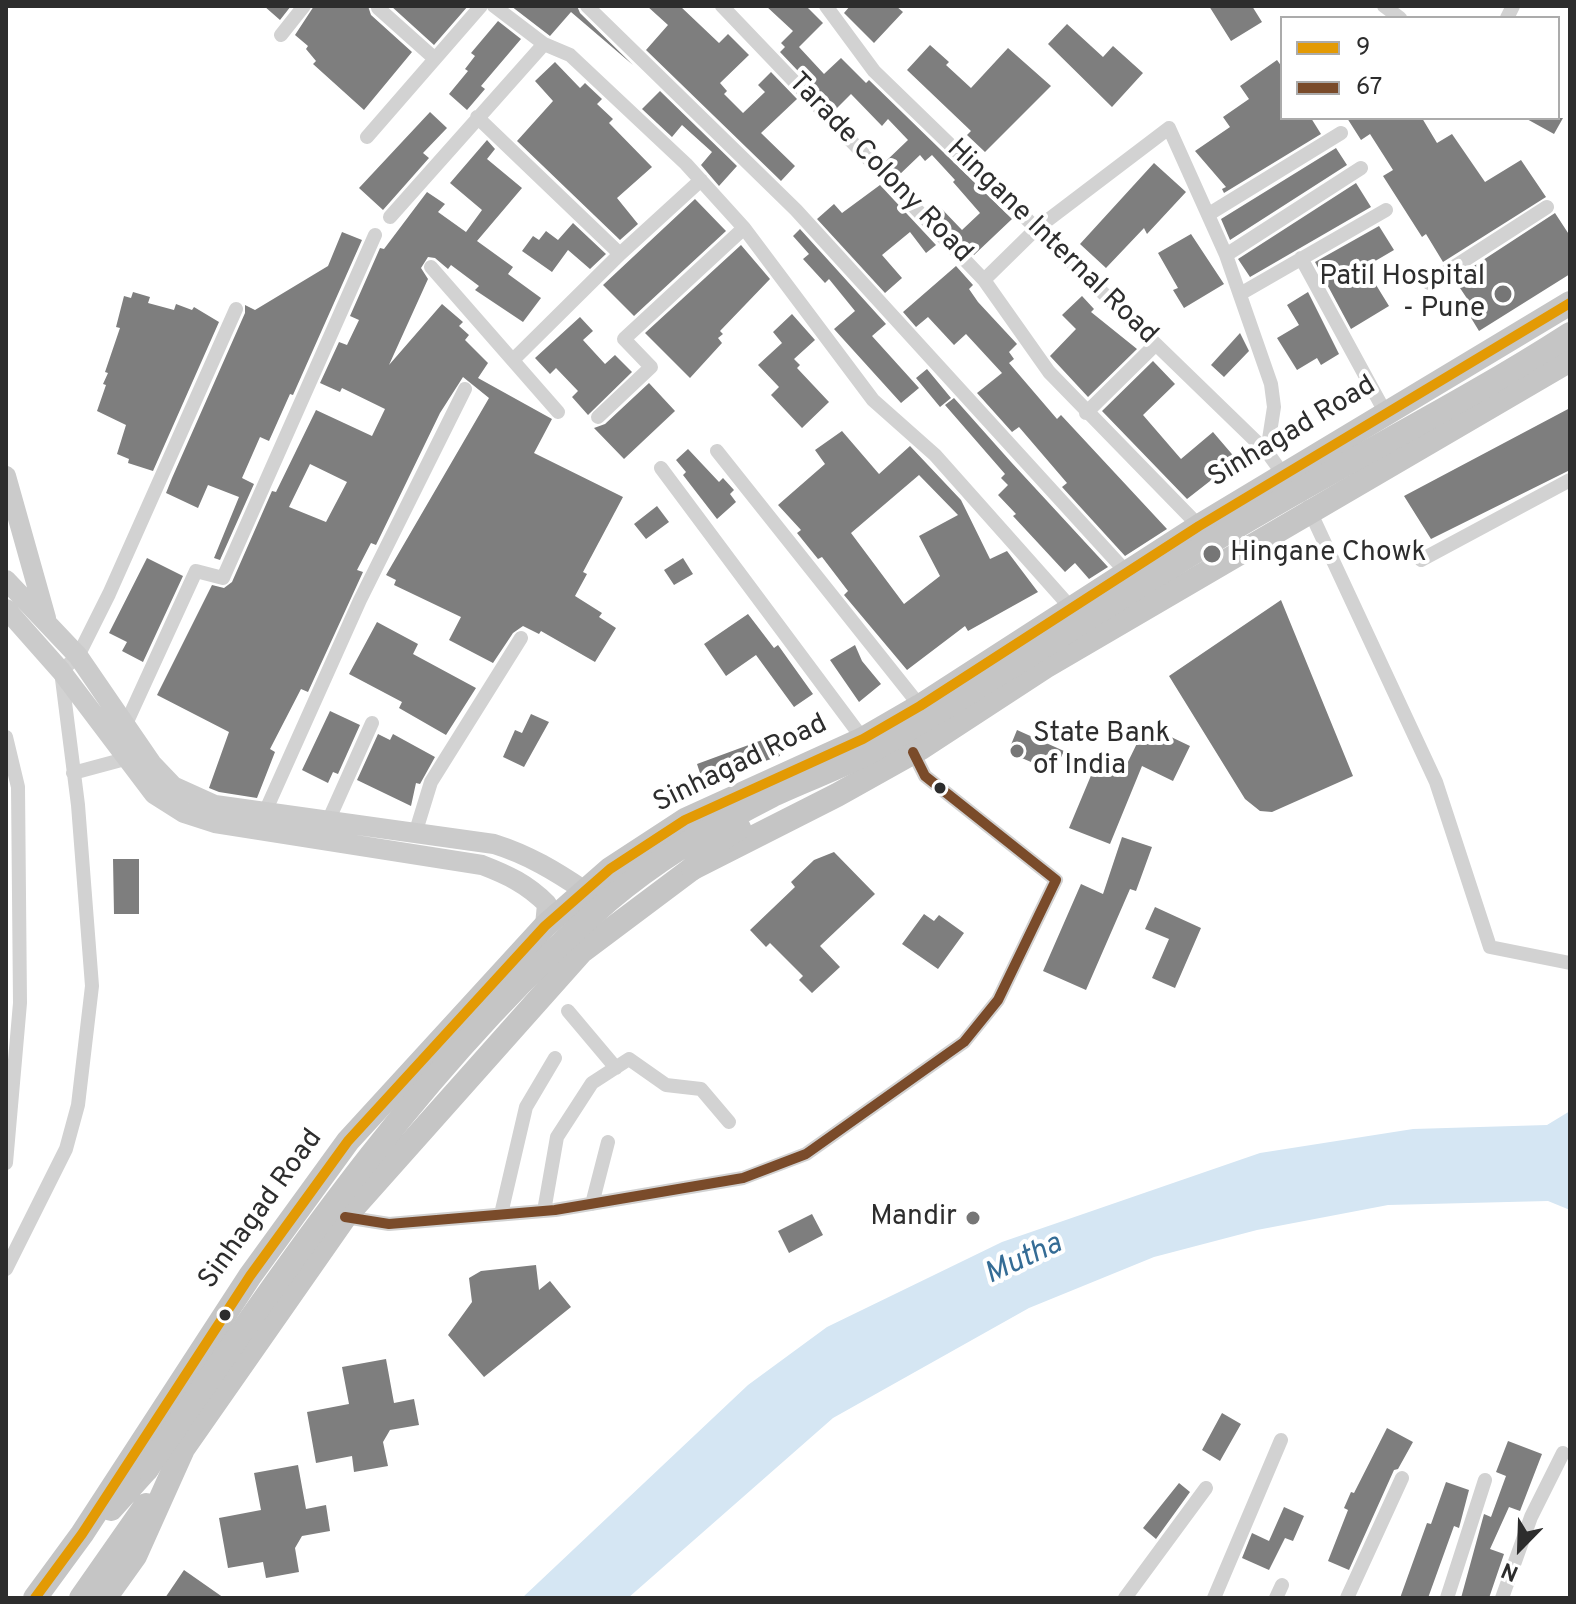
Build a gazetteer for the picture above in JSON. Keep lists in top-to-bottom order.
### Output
{
  "streets": {
    "main road": ["Sinhagad Road"],
    "street": ["Tarade Colony Road", "Hingane Internal Road"]
  },
  "crossings": [
    ["Tarade Colony Road", "Hingane Internal Road"],
    ["Hingane Internal Road", "Sinhagad Road"]
  ],
  "water": ["Mutha"],
  "places": [
    "Patil Hospital - Pune",
    "Hingane Chowk",
    "State Bank of India",
    "Mandir"
  ],
  "lines": ["transit line 9", "transit line 67"],
  "legend": ["9", "67"],
  "north": "bottom left"
}
